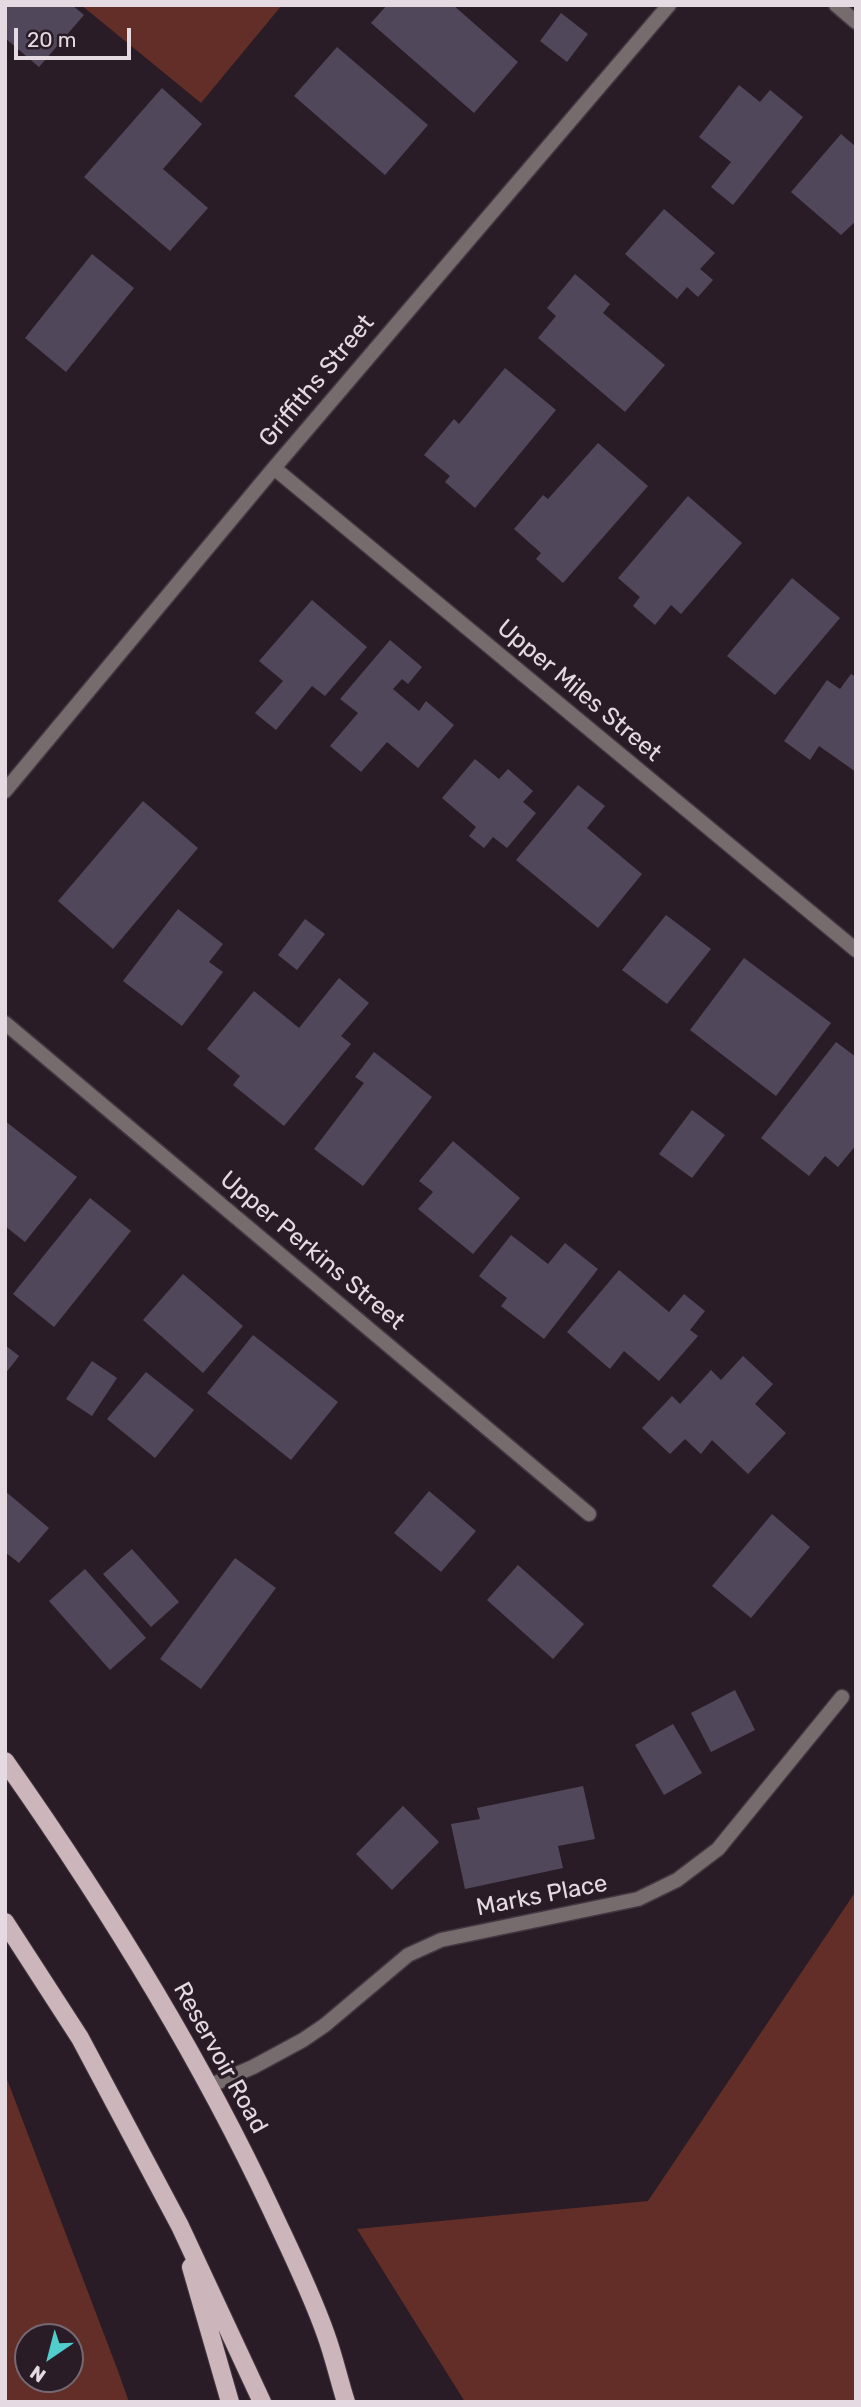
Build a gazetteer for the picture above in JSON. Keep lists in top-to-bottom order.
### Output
{
  "streets": {
    "main road": ["Reservoir Road"],
    "street": [
      "Griffiths Street",
      "Upper Miles Street",
      "Upper Perkins Street",
      "Marks Place"
    ]
  },
  "crossings": [
    ["Griffiths Street", "Upper Miles Street"],
    ["Marks Place", "Reservoir Road"]
  ],
  "scale_bar": "20 m",
  "north": "bottom left"
}
